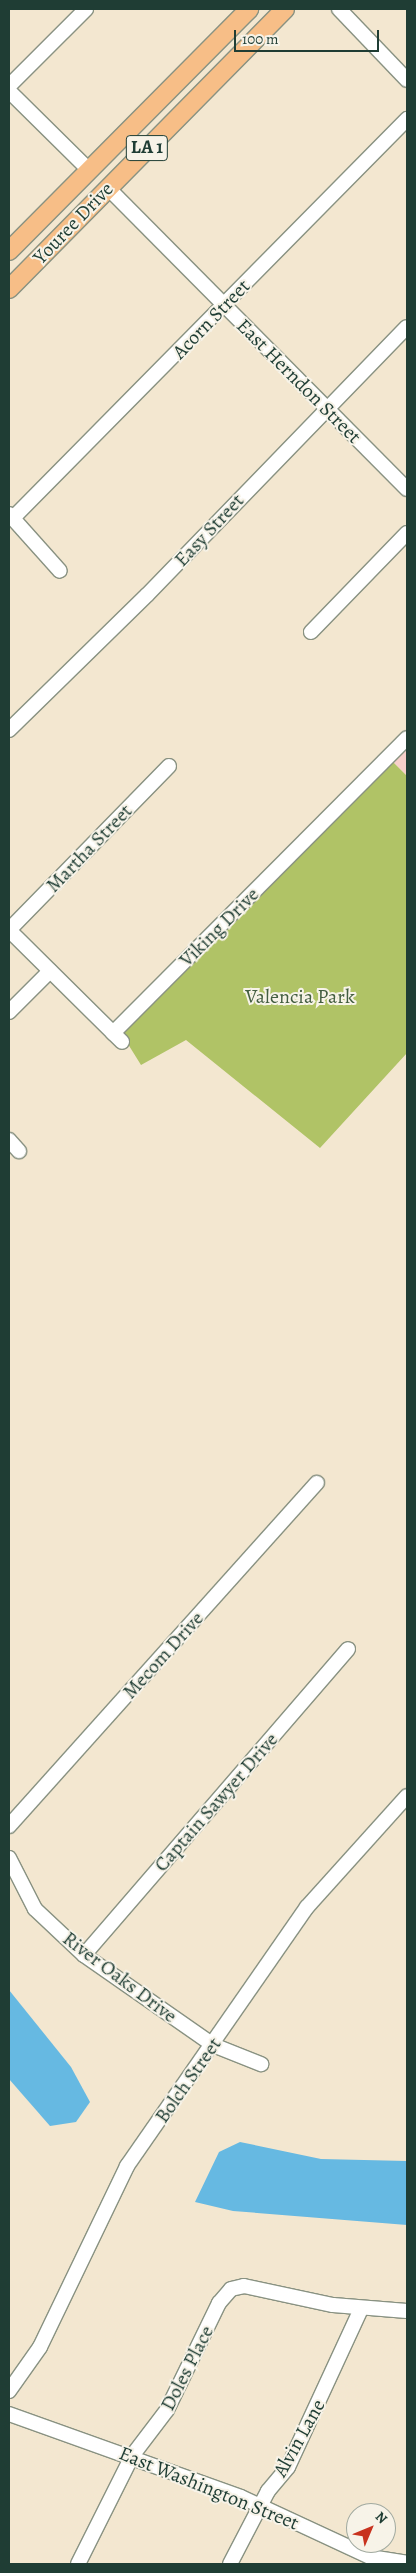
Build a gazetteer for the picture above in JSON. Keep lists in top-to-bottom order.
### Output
{
  "streets": {
    "main road": ["LA 1", "Youree Drive"],
    "street": [
      "Acorn Street",
      "East Herndon Street",
      "Easy Street",
      "Martha Street",
      "Viking Drive",
      "Mecom Drive",
      "Captain Sawyer Drive",
      "River Oaks Drive",
      "Bolch Street",
      "Doles Place",
      "Alvin Lane",
      "East Washington Street"
    ]
  },
  "crossings": [
    ["Youree Drive", "East Herndon Street"],
    ["Acorn Street", "East Herndon Street"],
    ["East Herndon Street", "Easy Street"],
    ["Captain Sawyer Drive", "River Oaks Drive"],
    ["River Oaks Drive", "Bolch Street"],
    ["Doles Place", "Alvin Lane"],
    ["Doles Place", "East Washington Street"],
    ["Alvin Lane", "East Washington Street"]
  ],
  "parks": ["Valencia Park"],
  "scale_bar": "100 m",
  "north": "top right"
}
